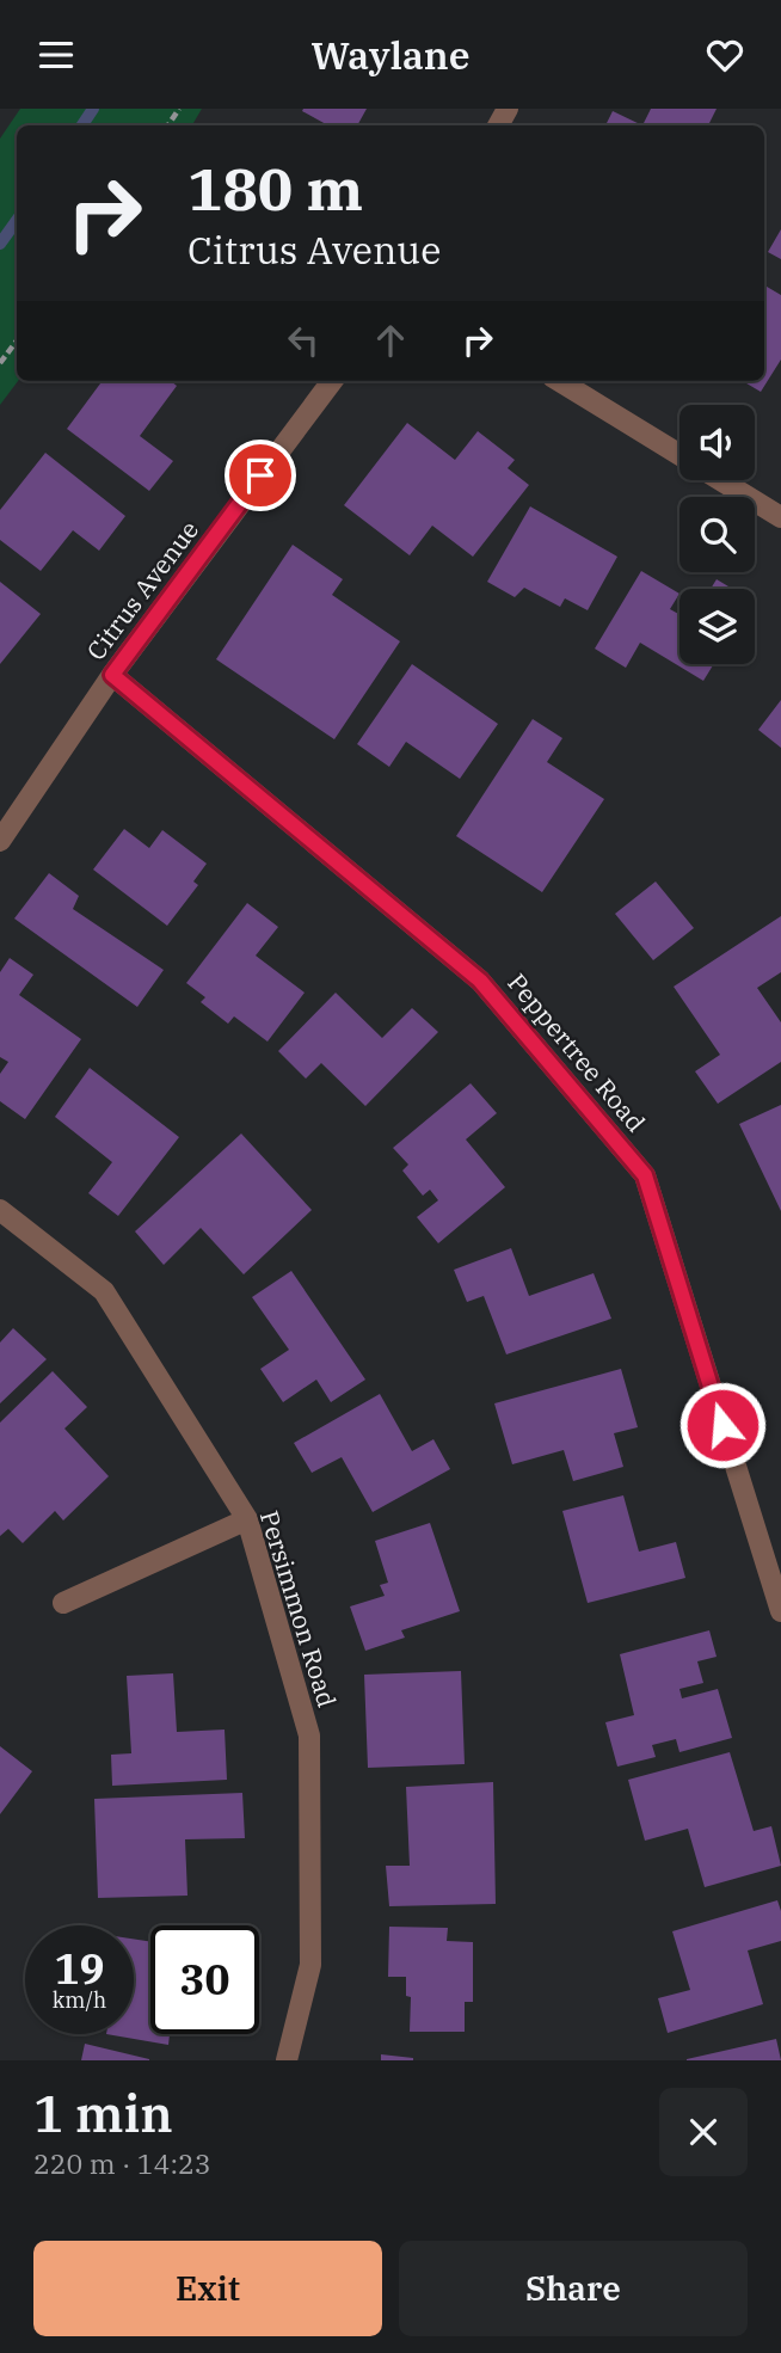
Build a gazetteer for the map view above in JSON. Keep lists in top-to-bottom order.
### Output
{
  "streets": {
    "street": ["Citrus Avenue", "Peppertree Road", "Persimmon Road"]
  },
  "crossings": [
    ["Citrus Avenue", "Peppertree Road"]
  ],
  "page": {
    "header": "Waylane",
    "turn": ["180 m", "Citrus Avenue"],
    "speed": "19 km/h",
    "limit": "30",
    "heading": ["1 min", "220 m · 14:23"],
    "buttons": ["Exit", "Share"]
  }
}
